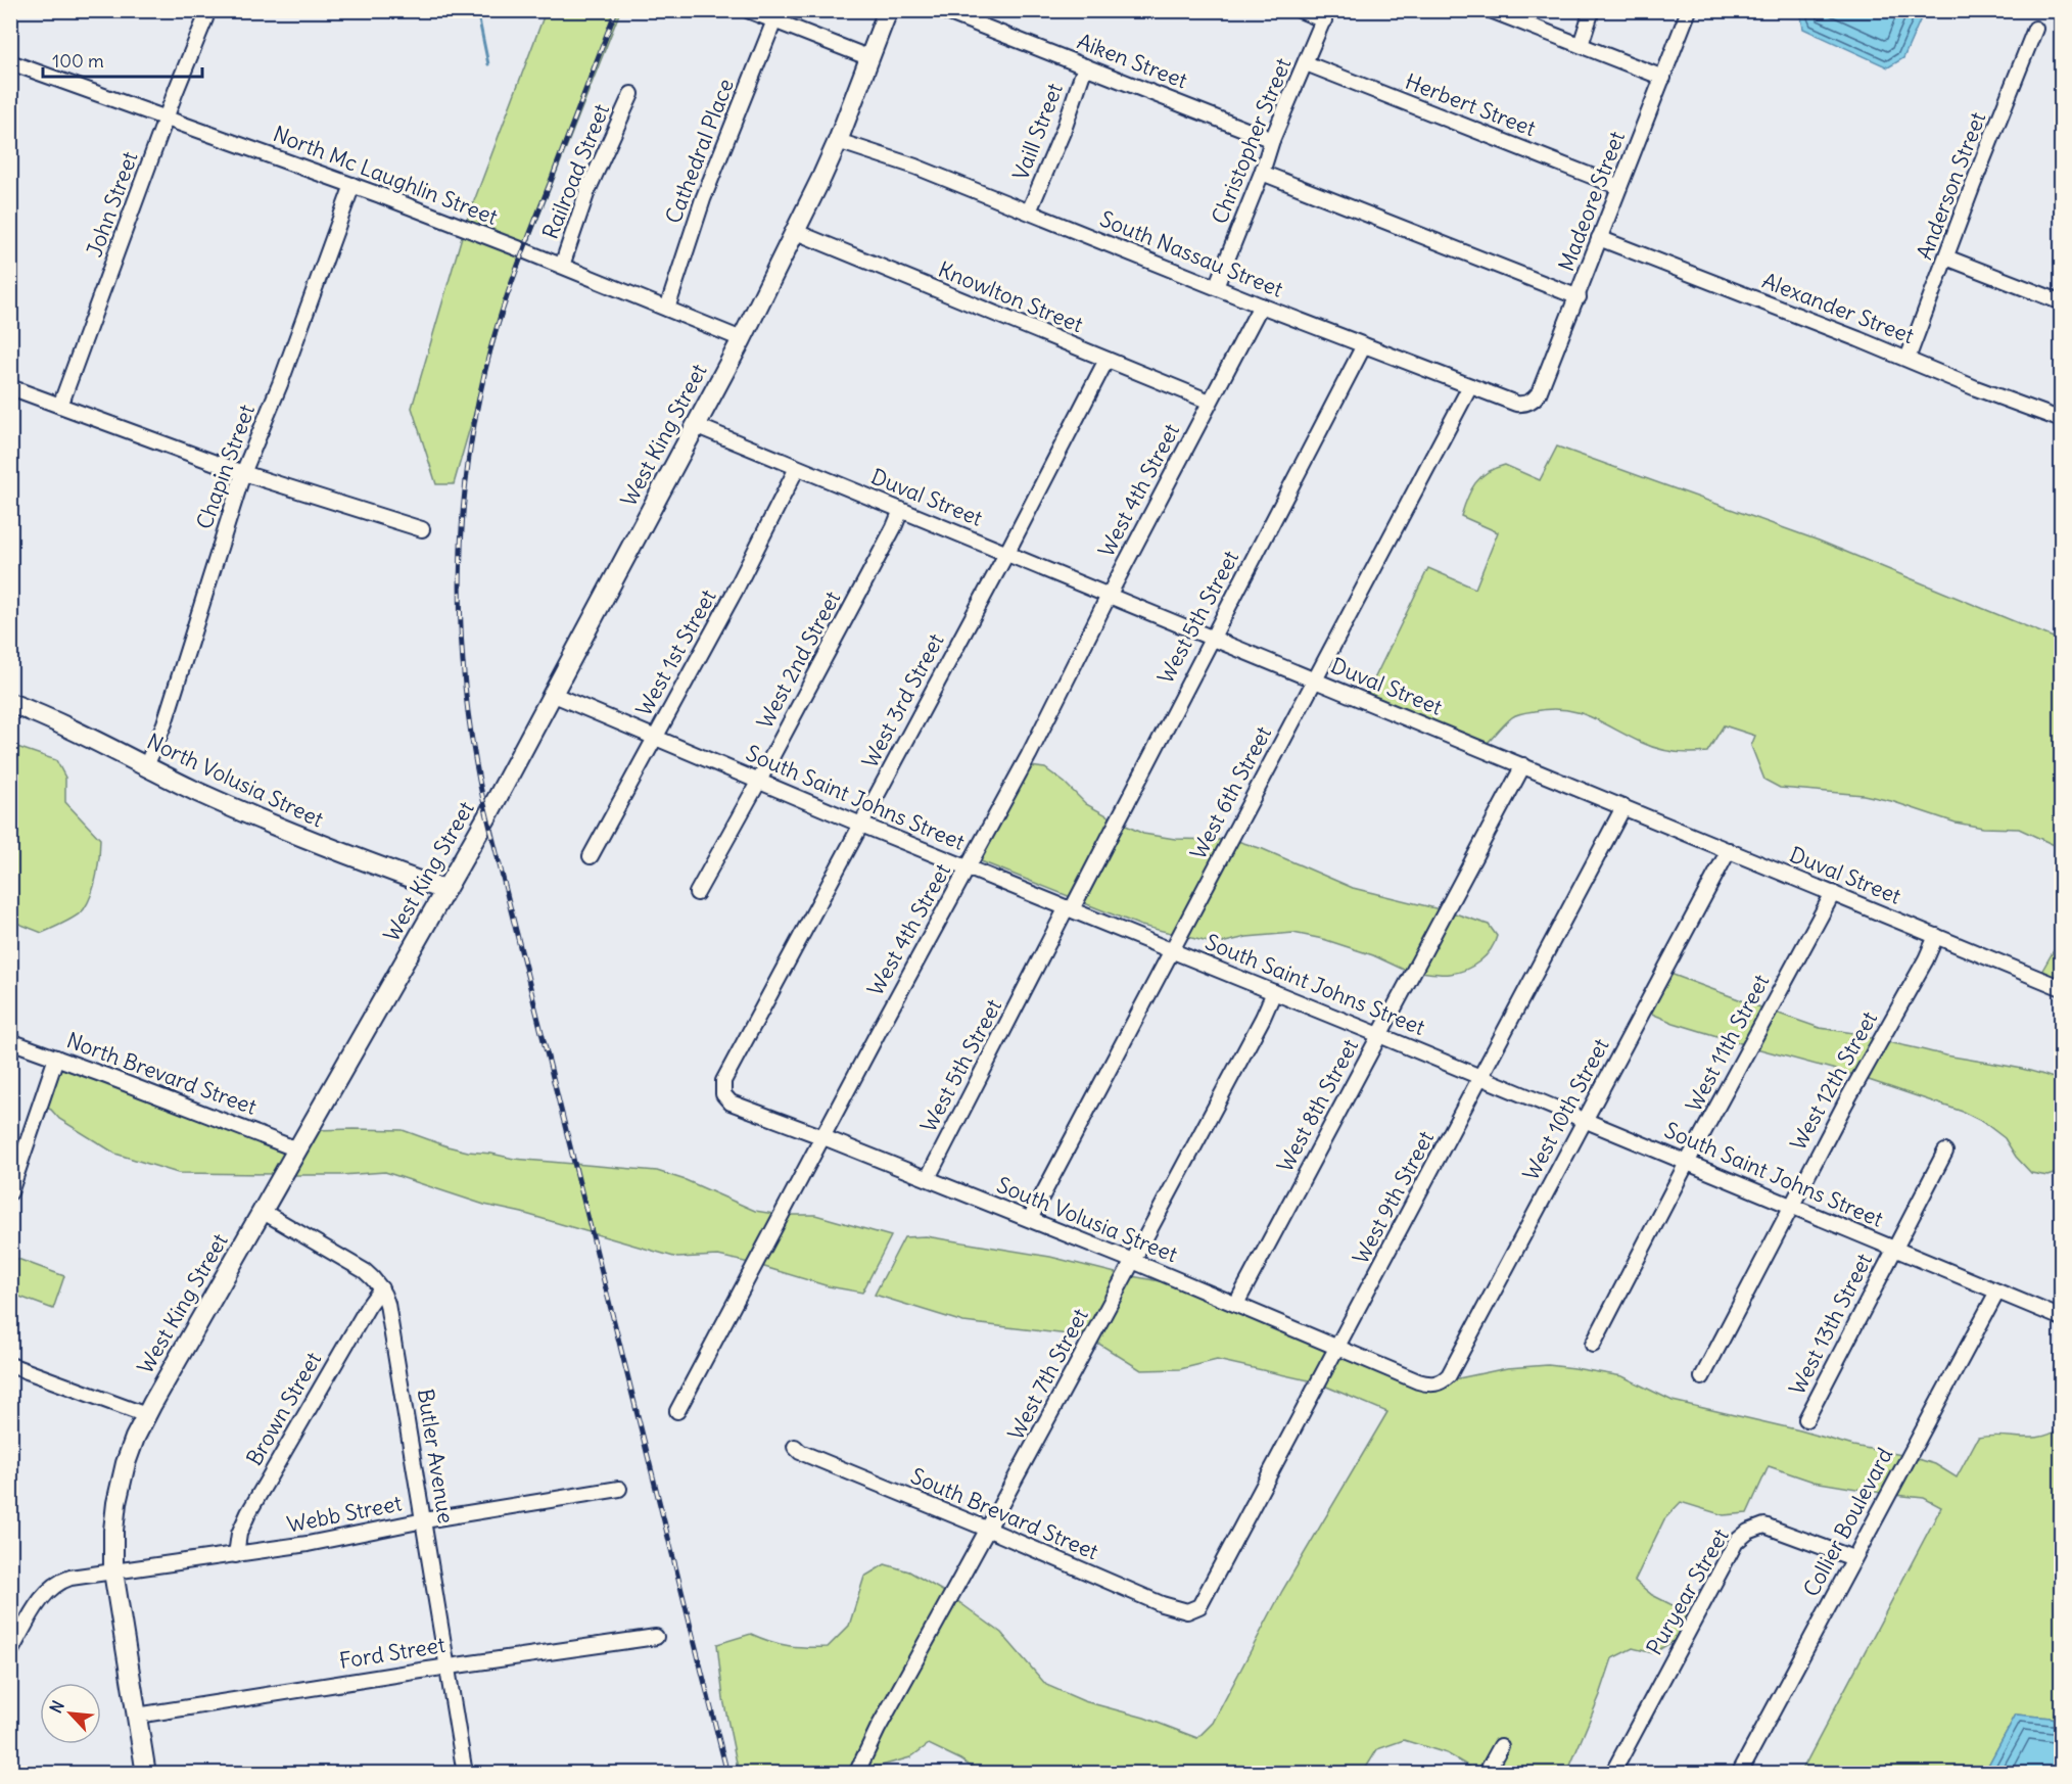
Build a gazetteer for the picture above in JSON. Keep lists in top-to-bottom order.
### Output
{
  "streets": {
    "main road": ["West King Street", "North Volusia Street"],
    "street": [
      "Aiken Street",
      "Herbert Street",
      "Vaill Street",
      "Christopher Street",
      "Cathedral Place",
      "Railroad Street",
      "North Mc Laughlin Street",
      "Anderson Street",
      "Madeore Street",
      "John Street",
      "South Nassau Street",
      "Knowlton Street",
      "Alexander Street",
      "Chapin Street",
      "West 4th Street",
      "Duval Street",
      "West 5th Street",
      "West 1st Street",
      "West 2nd Street",
      "West 3rd Street",
      "West 6th Street",
      "South Saint Johns Street",
      "West 11th Street",
      "North Brevard Street",
      "West 12th Street",
      "West 8th Street",
      "West 10th Street",
      "West 9th Street",
      "South Volusia Street",
      "West 13th Street",
      "West 7th Street",
      "Brown Street",
      "Butler Avenue",
      "Webb Street",
      "South Brevard Street",
      "Collier Boulevard",
      "Puryear Street",
      "Ford Street"
    ]
  },
  "crossings": [
    ["Aiken Street", "Vaill Street"],
    ["Aiken Street", "Christopher Street"],
    ["Herbert Street", "Christopher Street"],
    ["Herbert Street", "Madeore Street"],
    ["Vaill Street", "South Nassau Street"],
    ["Christopher Street", "South Nassau Street"],
    ["Cathedral Place", "North Mc Laughlin Street"],
    ["Railroad Street", "North Mc Laughlin Street"],
    ["North Mc Laughlin Street", "John Street"],
    ["North Mc Laughlin Street", "West King Street"],
    ["North Mc Laughlin Street", "Chapin Street"],
    ["Anderson Street", "Alexander Street"],
    ["Madeore Street", "South Nassau Street"],
    ["Madeore Street", "Alexander Street"],
    ["South Nassau Street", "West King Street"],
    ["South Nassau Street", "West 4th Street"],
    ["South Nassau Street", "West 5th Street"],
    ["South Nassau Street", "West 6th Street"],
    ["Knowlton Street", "West King Street"],
    ["Knowlton Street", "West 4th Street"],
    ["Knowlton Street", "West 3rd Street"],
    ["West King Street", "Duval Street"],
    ["West King Street", "North Volusia Street"],
    ["West King Street", "South Saint Johns Street"],
    ["West King Street", "North Brevard Street"],
    ["West King Street", "Butler Avenue"],
    ["West King Street", "Webb Street"],
    ["West King Street", "Ford Street"],
    ["Chapin Street", "North Volusia Street"],
    ["West 4th Street", "Duval Street"],
    ["West 4th Street", "South Saint Johns Street"],
    ["West 4th Street", "South Volusia Street"],
    ["Duval Street", "West 5th Street"],
    ["Duval Street", "West 1st Street"],
    ["Duval Street", "West 2nd Street"],
    ["Duval Street", "West 3rd Street"],
    ["Duval Street", "West 6th Street"],
    ["Duval Street", "West 11th Street"],
    ["Duval Street", "West 12th Street"],
    ["Duval Street", "West 8th Street"],
    ["Duval Street", "West 10th Street"],
    ["Duval Street", "West 9th Street"],
    ["West 5th Street", "South Saint Johns Street"],
    ["West 5th Street", "South Volusia Street"],
    ["West 1st Street", "South Saint Johns Street"],
    ["West 2nd Street", "South Saint Johns Street"],
    ["West 3rd Street", "South Saint Johns Street"],
    ["West 3rd Street", "South Volusia Street"],
    ["West 6th Street", "South Saint Johns Street"],
    ["West 6th Street", "South Volusia Street"],
    ["South Saint Johns Street", "West 11th Street"],
    ["South Saint Johns Street", "West 12th Street"],
    ["South Saint Johns Street", "West 8th Street"],
    ["South Saint Johns Street", "West 10th Street"],
    ["South Saint Johns Street", "West 9th Street"],
    ["South Saint Johns Street", "West 13th Street"],
    ["South Saint Johns Street", "West 7th Street"],
    ["South Saint Johns Street", "Collier Boulevard"],
    ["West 8th Street", "South Volusia Street"],
    ["West 10th Street", "South Volusia Street"],
    ["West 9th Street", "South Volusia Street"],
    ["West 9th Street", "South Brevard Street"],
    ["South Volusia Street", "West 7th Street"],
    ["West 7th Street", "South Brevard Street"],
    ["Brown Street", "Butler Avenue"],
    ["Brown Street", "Webb Street"],
    ["Butler Avenue", "Webb Street"],
    ["Butler Avenue", "Ford Street"],
    ["Collier Boulevard", "Puryear Street"]
  ],
  "scale_bar": "100 m",
  "north": "top left"
}
